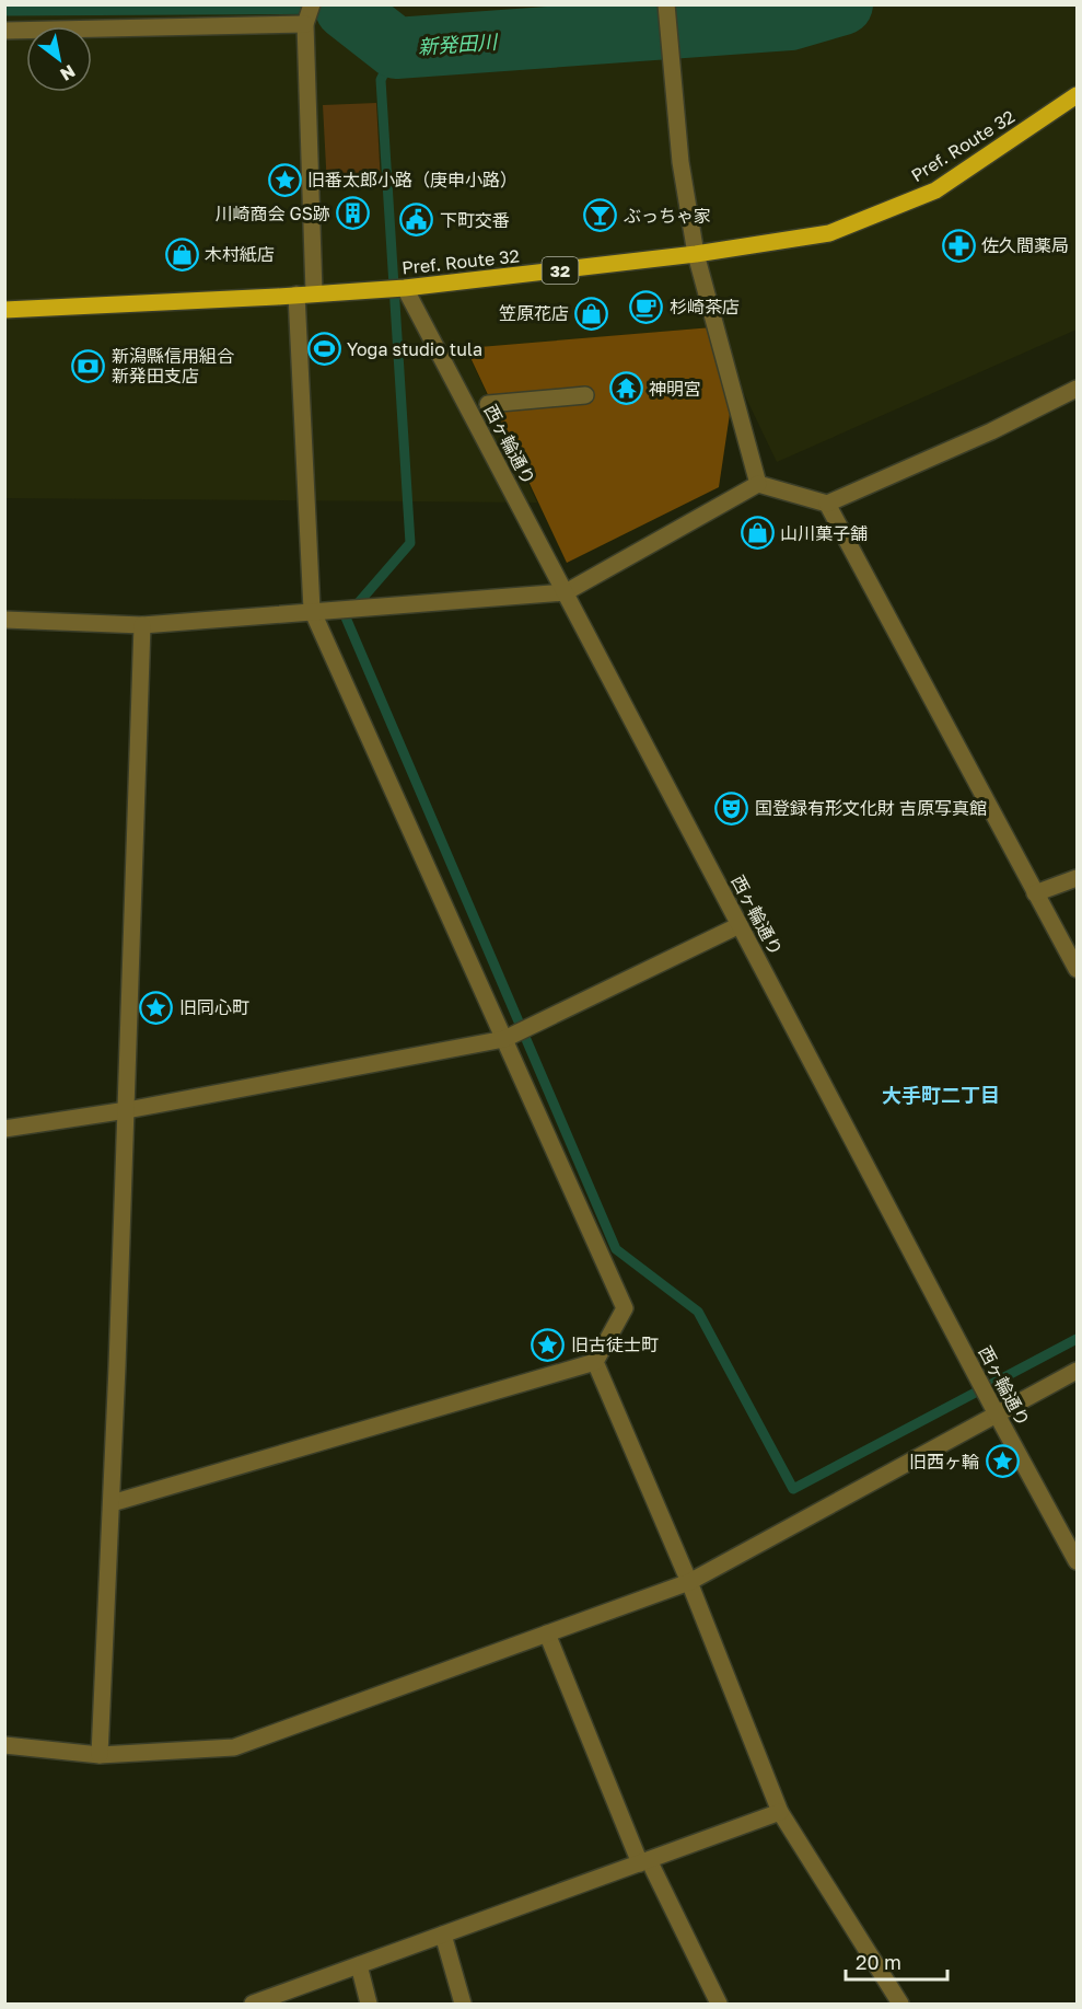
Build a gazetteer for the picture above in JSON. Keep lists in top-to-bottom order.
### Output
{
  "streets": {
    "main road": ["Pref. Route 32", "32"],
    "street": ["西ヶ輪通り"]
  },
  "crossings": [
    ["Pref. Route 32", "西ヶ輪通り"]
  ],
  "districts": ["大手町二丁目"],
  "water": ["新発田川"],
  "places": {
    "place": [
      "旧番太郎小路（庚申小路）",
      "旧同心町",
      "旧古徒士町",
      "旧西ヶ輪"
    ],
    "building": ["川崎商会 GS跡"],
    "bar": ["ぶっちゃ家"],
    "public building": ["下町交番"],
    "pharmacy": ["佐久間薬局"],
    "shop": ["木村紙店", "笠原花店", "山川菓子舗"],
    "cafe": ["杉崎茶店"],
    "sports": ["Yoga studio tula"],
    "bank": ["新潟縣信用組合 新発田支店"],
    "temple": ["神明宮"],
    "theatre": ["国登録有形文化財 吉原写真館"]
  },
  "scale_bar": "20 m",
  "north": "bottom right"
}
